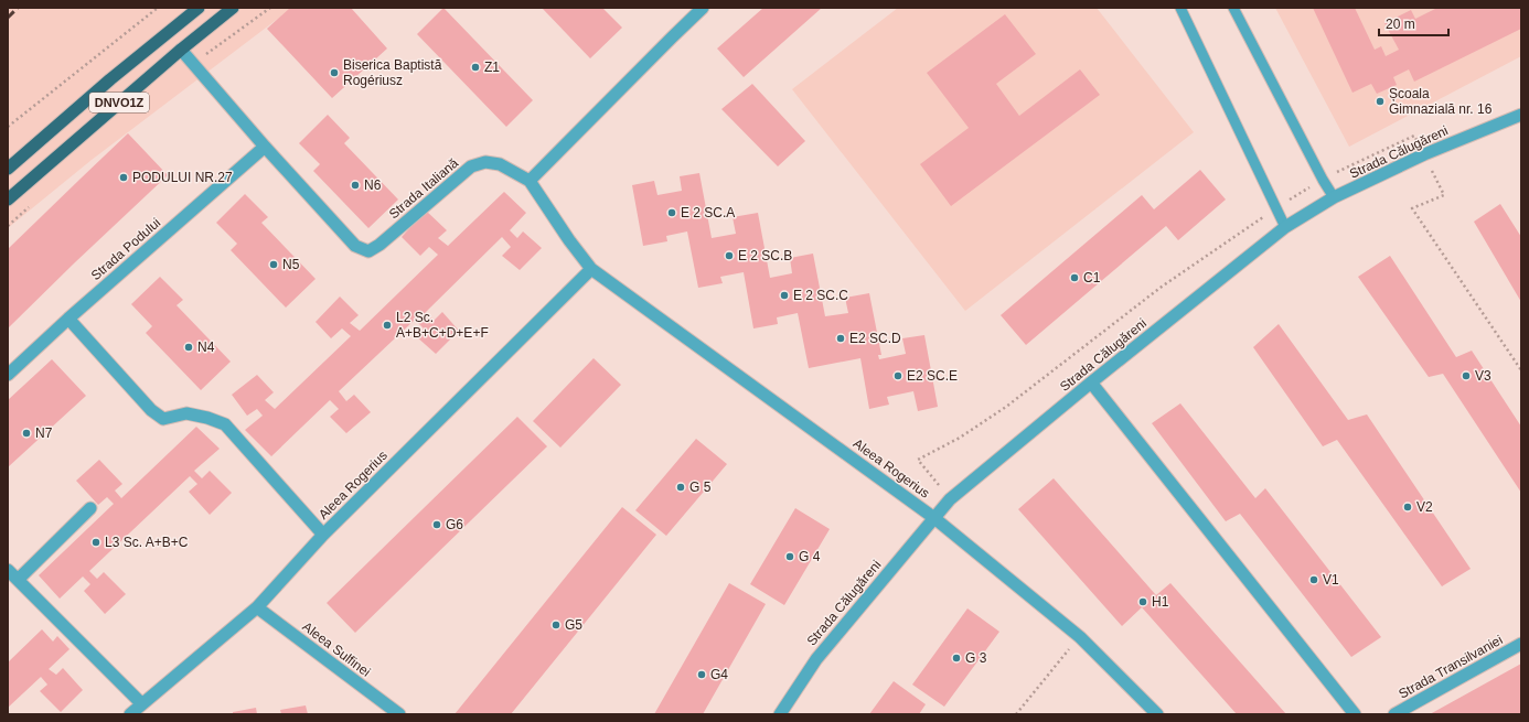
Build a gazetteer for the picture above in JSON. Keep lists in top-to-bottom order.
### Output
{
  "streets": {
    "main road": ["DNVO1Z"],
    "street": [
      "Strada Călugăreni",
      "Strada Italiană",
      "Strada Podului",
      "Aleea Rogerius",
      "Aleea Sulfinei",
      "Strada Transilvaniei"
    ]
  },
  "crossings": [
    ["DNVO1Z", "Strada Italiană"],
    ["Strada Călugăreni", "Aleea Rogerius"],
    ["Strada Italiană", "Strada Podului"],
    ["Strada Italiană", "Aleea Rogerius"],
    ["Aleea Rogerius", "Aleea Sulfinei"]
  ],
  "places": [
    "Z1",
    "Biserica Baptistă Rogériusz",
    "Școala Gimnazială nr. 16",
    "PODULUI NR.27",
    "N6",
    "E 2 SC.A",
    "E 2 SC.B",
    "N5",
    "C1",
    "E 2 SC.C",
    "L2 Sc. A+B+C+D+E+F",
    "E2 SC.D",
    "N4",
    "E2 SC.E",
    "V3",
    "N7",
    "G 5",
    "V2",
    "G6",
    "L3 Sc. A+B+C",
    "G 4",
    "V1",
    "H1",
    "G5",
    "G 3",
    "G4"
  ],
  "scale_bar": "20 m"
}
